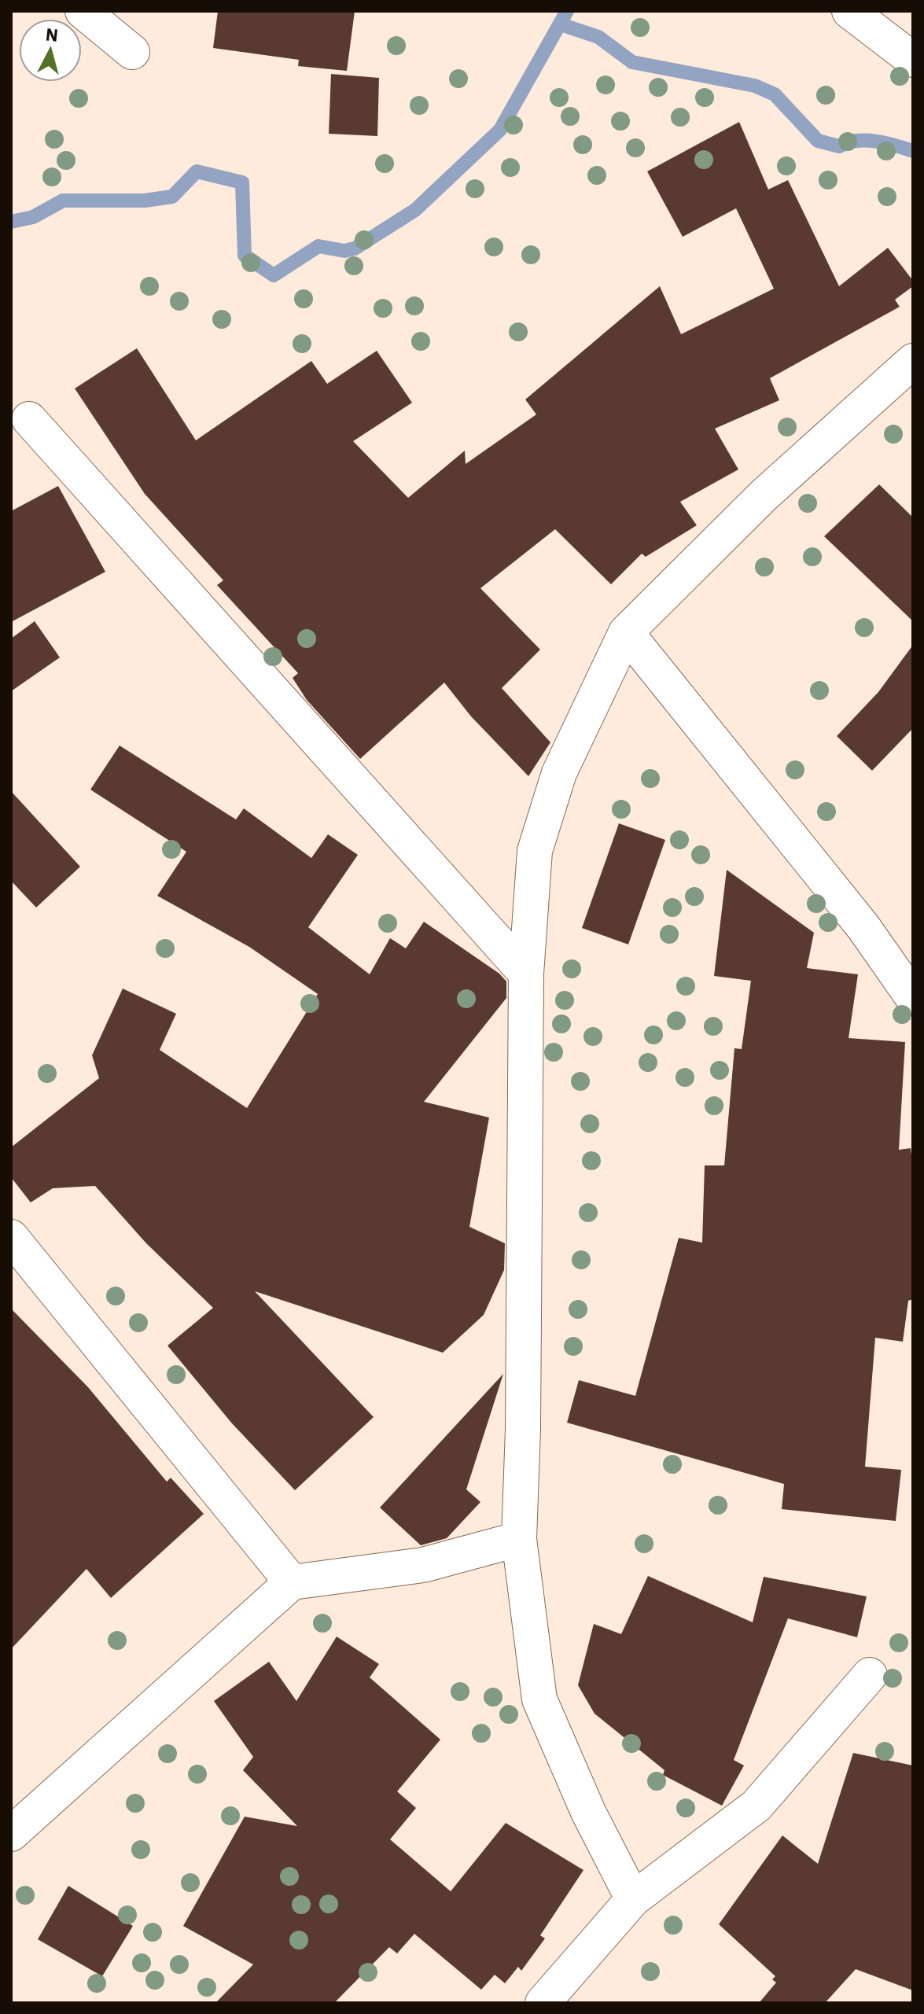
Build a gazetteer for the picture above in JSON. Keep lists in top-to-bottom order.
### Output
{
  "north": "top"
}
